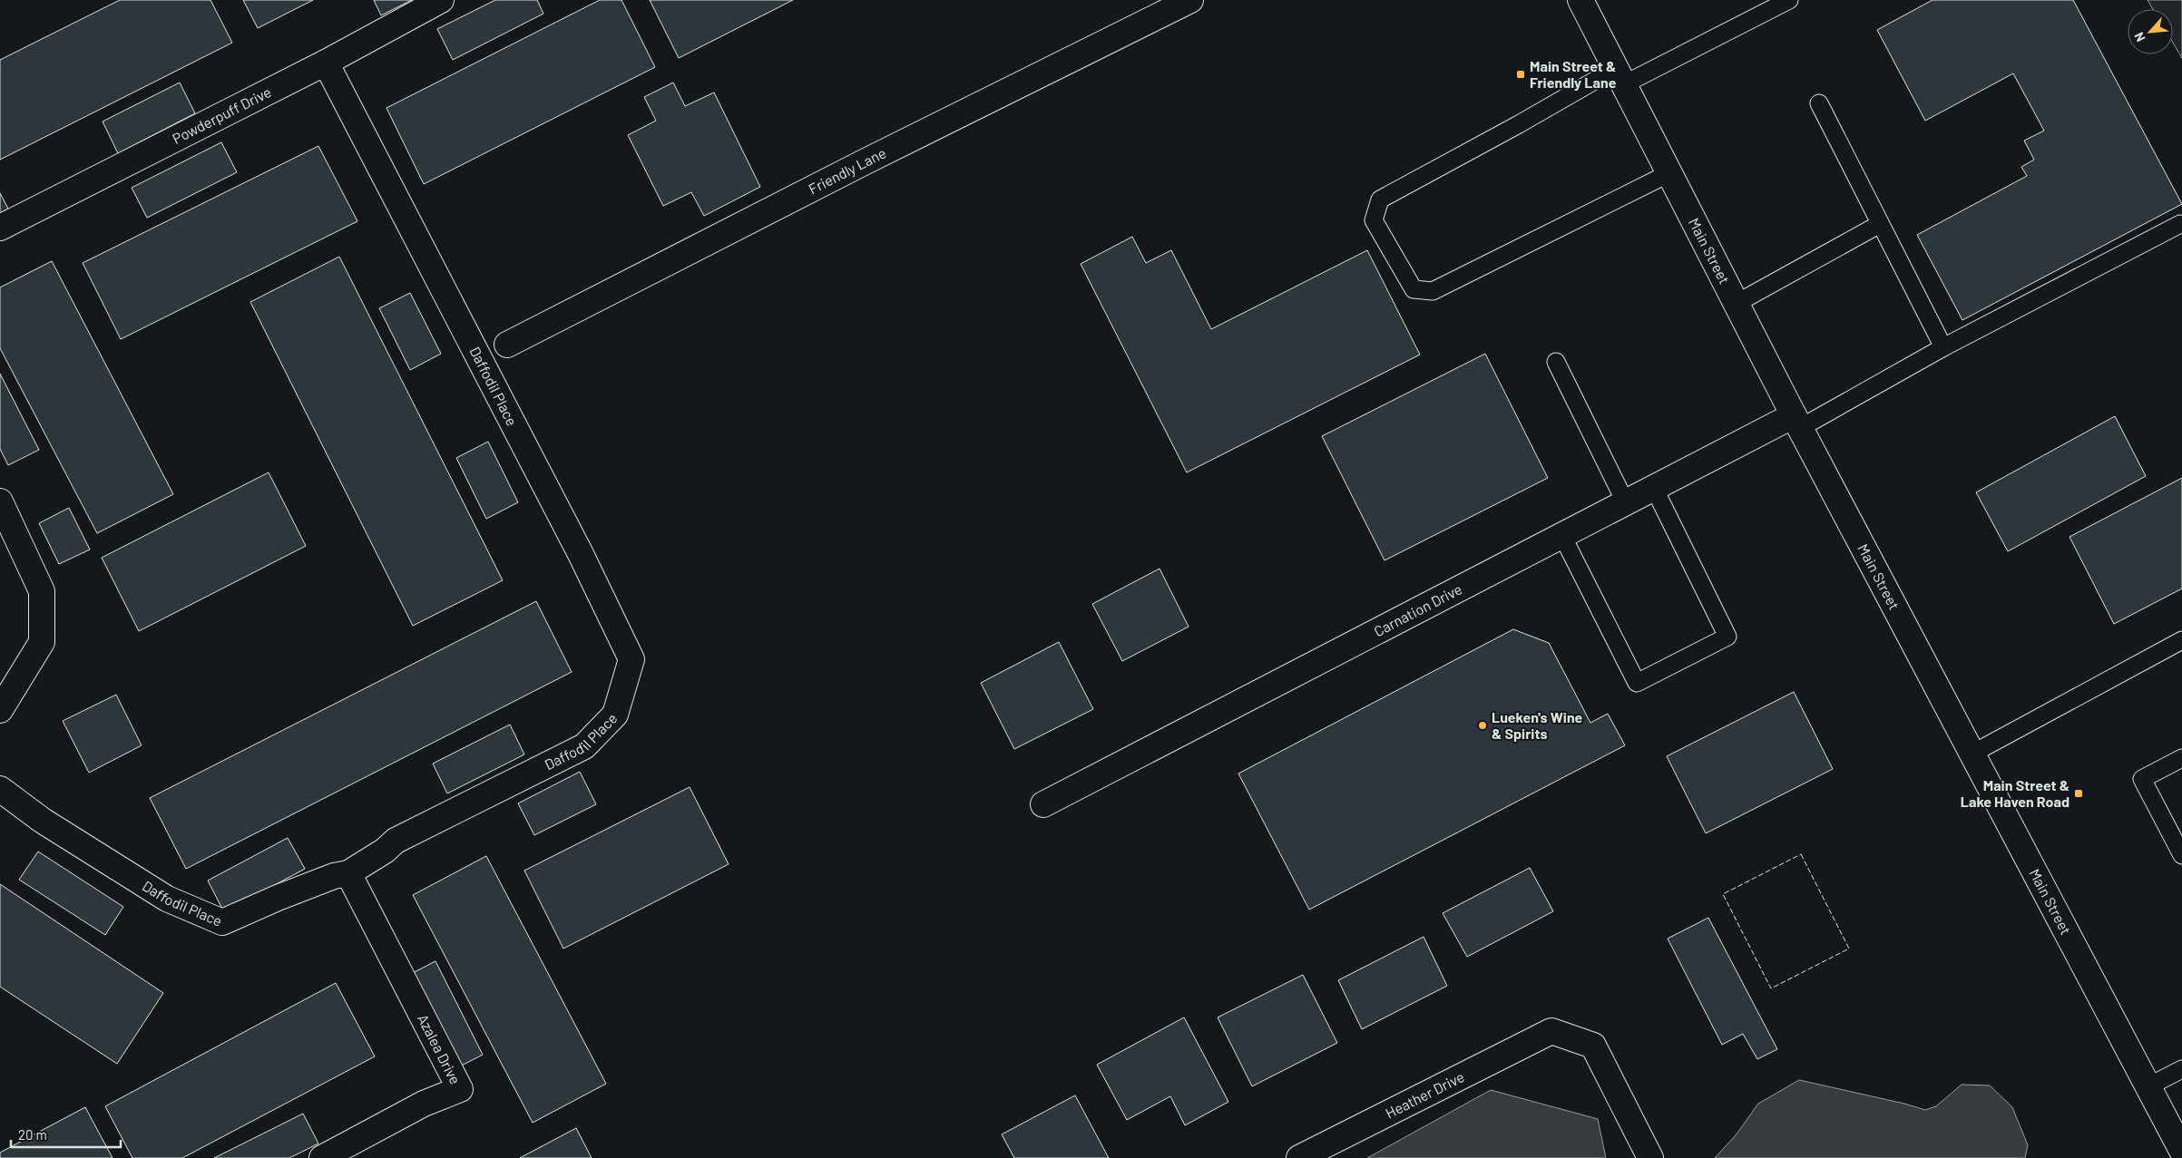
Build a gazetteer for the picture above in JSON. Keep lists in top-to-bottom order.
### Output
{
  "streets": {
    "street": [
      "Powderpuff Drive",
      "Friendly Lane",
      "Main Street",
      "Daffodil Place",
      "Carnation Drive",
      "Azalea Drive",
      "Heather Drive"
    ]
  },
  "crossings": [
    ["Powderpuff Drive", "Daffodil Place"],
    ["Main Street", "Carnation Drive"],
    ["Daffodil Place", "Azalea Drive"]
  ],
  "places": {
    "transit": ["Main Street & Friendly Lane", "Main Street & Lake Haven Road"],
    "other": ["Lueken's Wine & Spirits"]
  },
  "scale_bar": "20 m",
  "north": "bottom left"
}
